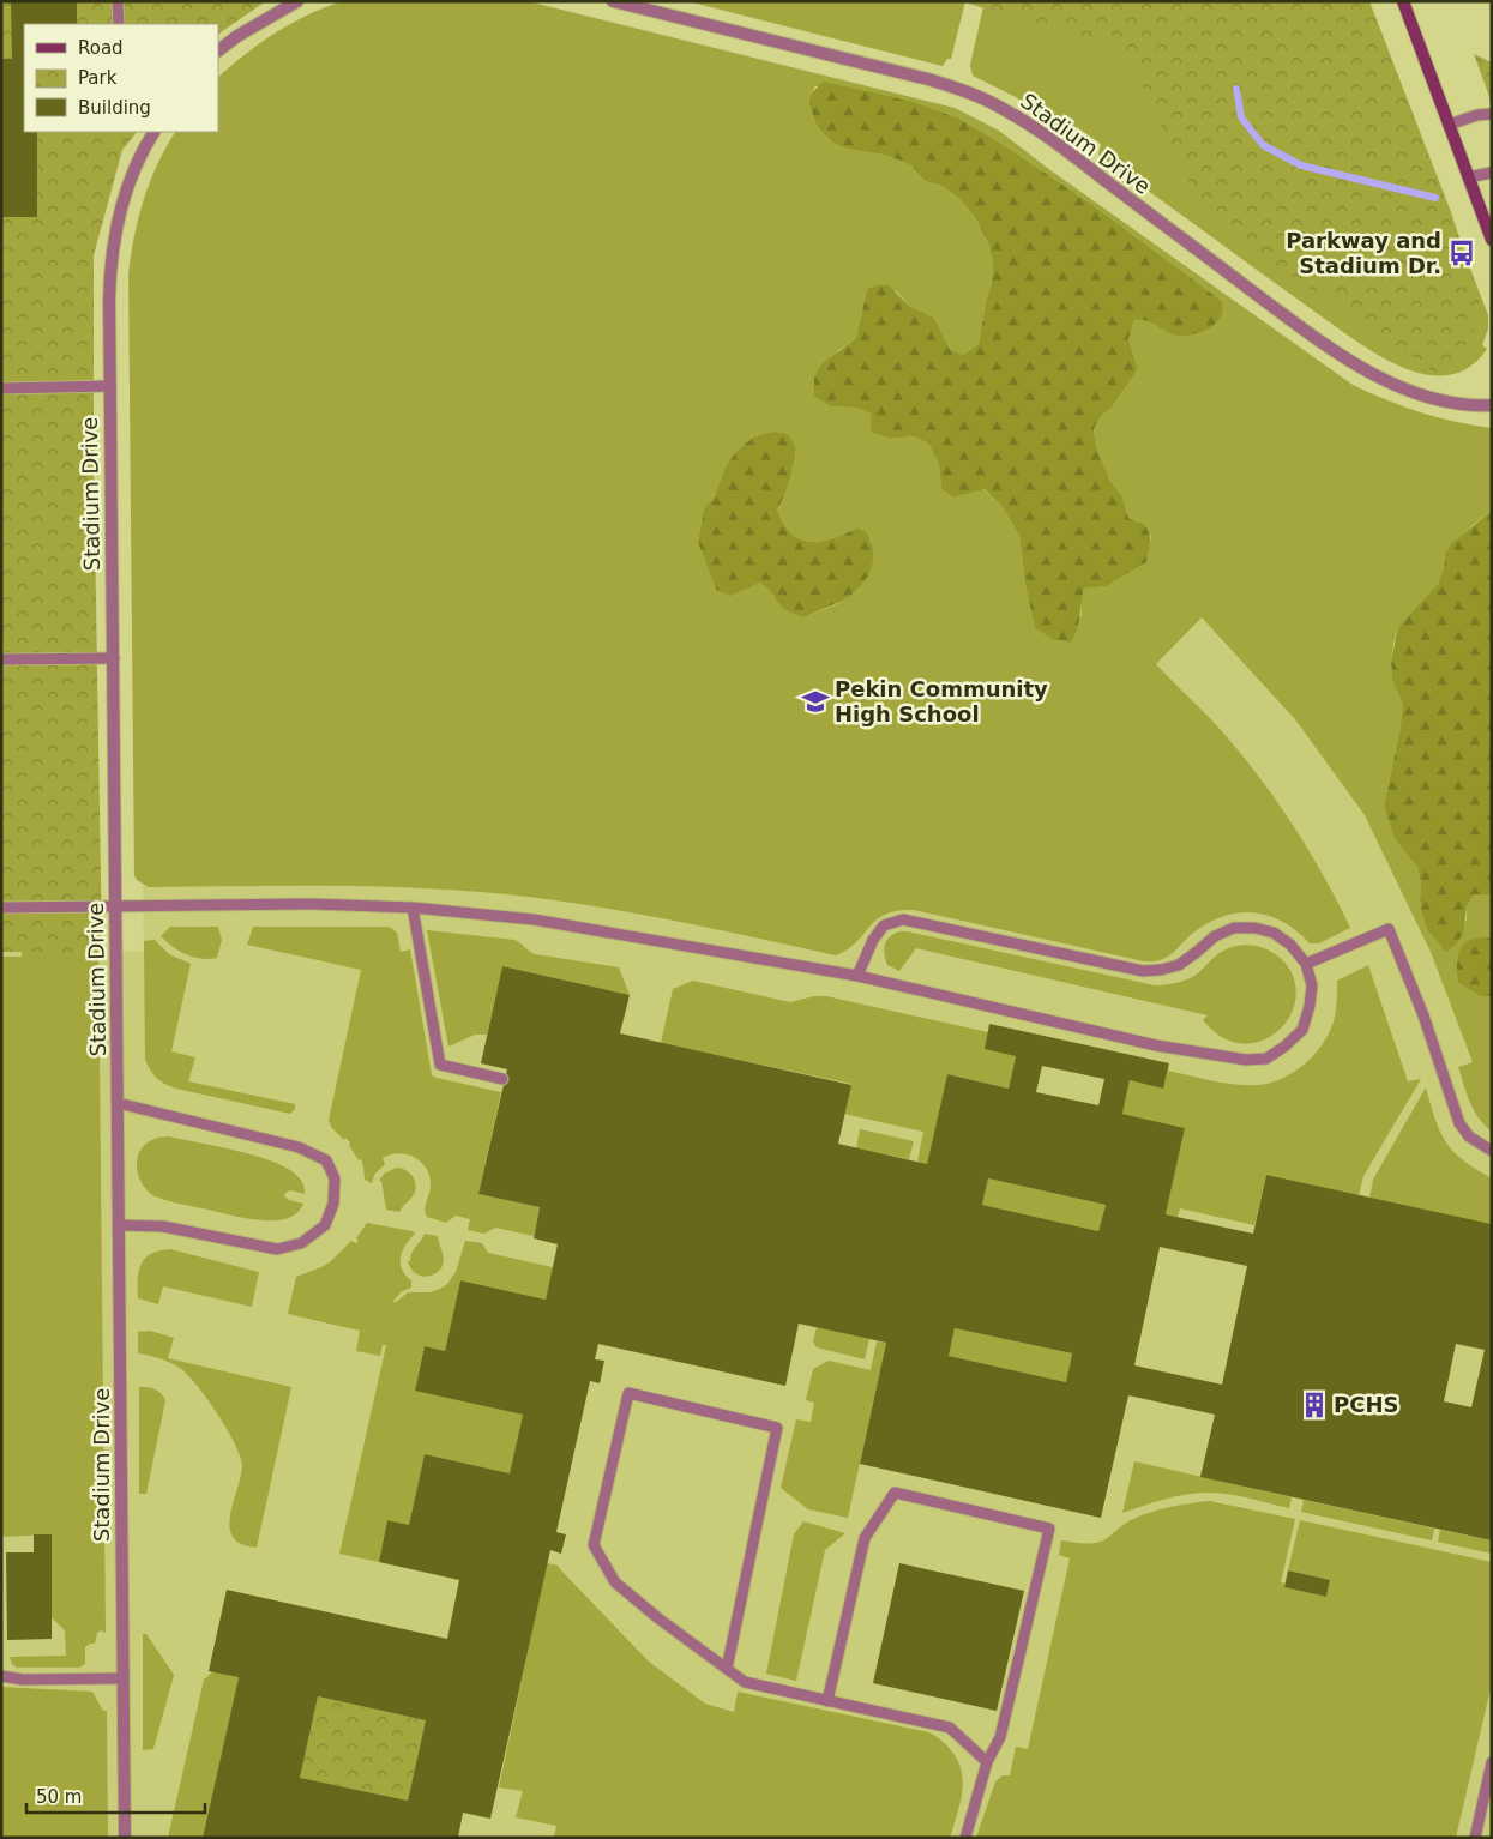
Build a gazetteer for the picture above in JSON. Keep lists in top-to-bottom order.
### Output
{
  "streets": {
    "street": ["Stadium Drive"]
  },
  "places": {
    "bus stop": ["Parkway and Stadium Dr."],
    "school or university": ["Pekin Community High School"],
    "building": ["PCHS"]
  },
  "legend": ["Road", "Park", "Building"],
  "scale_bar": "50 m"
}
